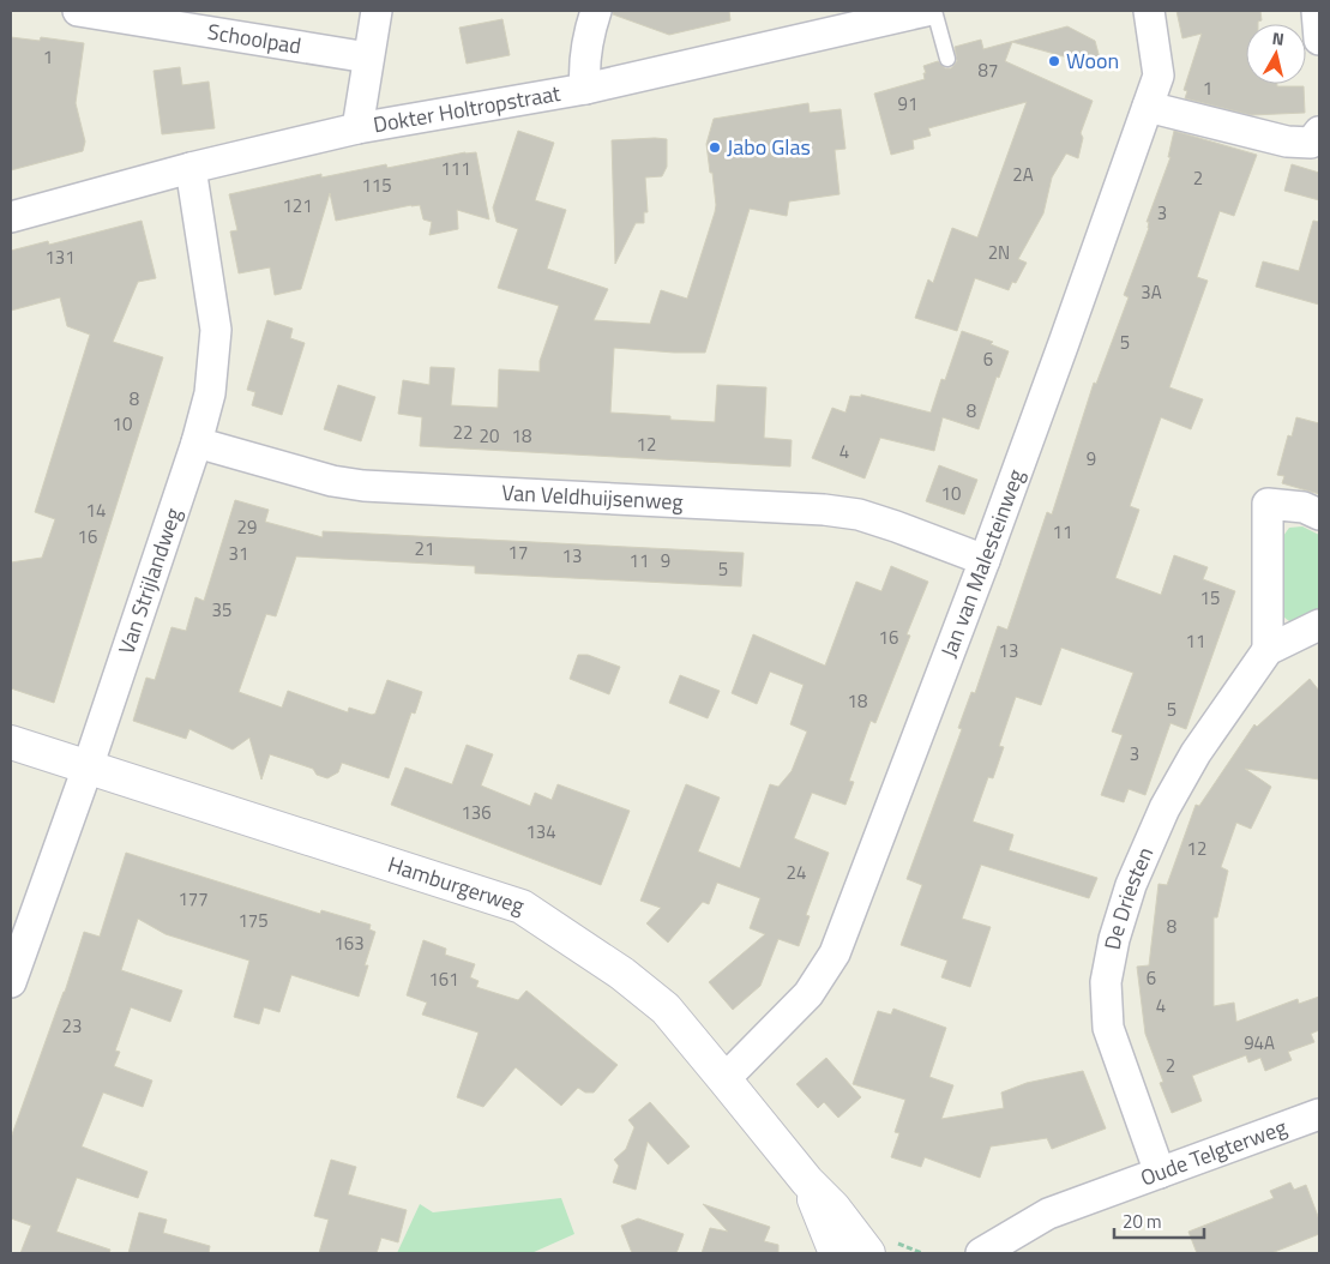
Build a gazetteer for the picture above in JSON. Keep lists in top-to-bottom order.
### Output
{
  "streets": {
    "street": [
      "Schoolpad",
      "Dokter Holtropstraat",
      "Van Veldhuijsenweg",
      "Jan van Malesteinweg",
      "Van Strijlandweg",
      "Hamburgerweg",
      "De Driesten",
      "Oude Telgterweg"
    ]
  },
  "crossings": [
    ["Dokter Holtropstraat", "Van Strijlandweg"],
    ["Van Veldhuijsenweg", "Jan van Malesteinweg"],
    ["Van Veldhuijsenweg", "Van Strijlandweg"],
    ["Jan van Malesteinweg", "Hamburgerweg"],
    ["Van Strijlandweg", "Hamburgerweg"],
    ["De Driesten", "Oude Telgterweg"]
  ],
  "places": ["Woon", "Jabo Glas"],
  "house_numbers": [
    "1",
    "87",
    "1",
    "91",
    "111",
    "2A",
    "2",
    "115",
    "121",
    "3",
    "2N",
    "131",
    "3A",
    "5",
    "6",
    "8",
    "8",
    "10",
    "22",
    "20",
    "18",
    "12",
    "4",
    "9",
    "10",
    "14",
    "29",
    "11",
    "16",
    "21",
    "17",
    "31",
    "13",
    "11",
    "9",
    "5",
    "15",
    "35",
    "16",
    "11",
    "13",
    "18",
    "5",
    "3",
    "136",
    "134",
    "12",
    "24",
    "177",
    "175",
    "8",
    "163",
    "6",
    "161",
    "4",
    "23",
    "94A",
    "2"
  ],
  "scale_bar": "20 m",
  "north": "top"
}
